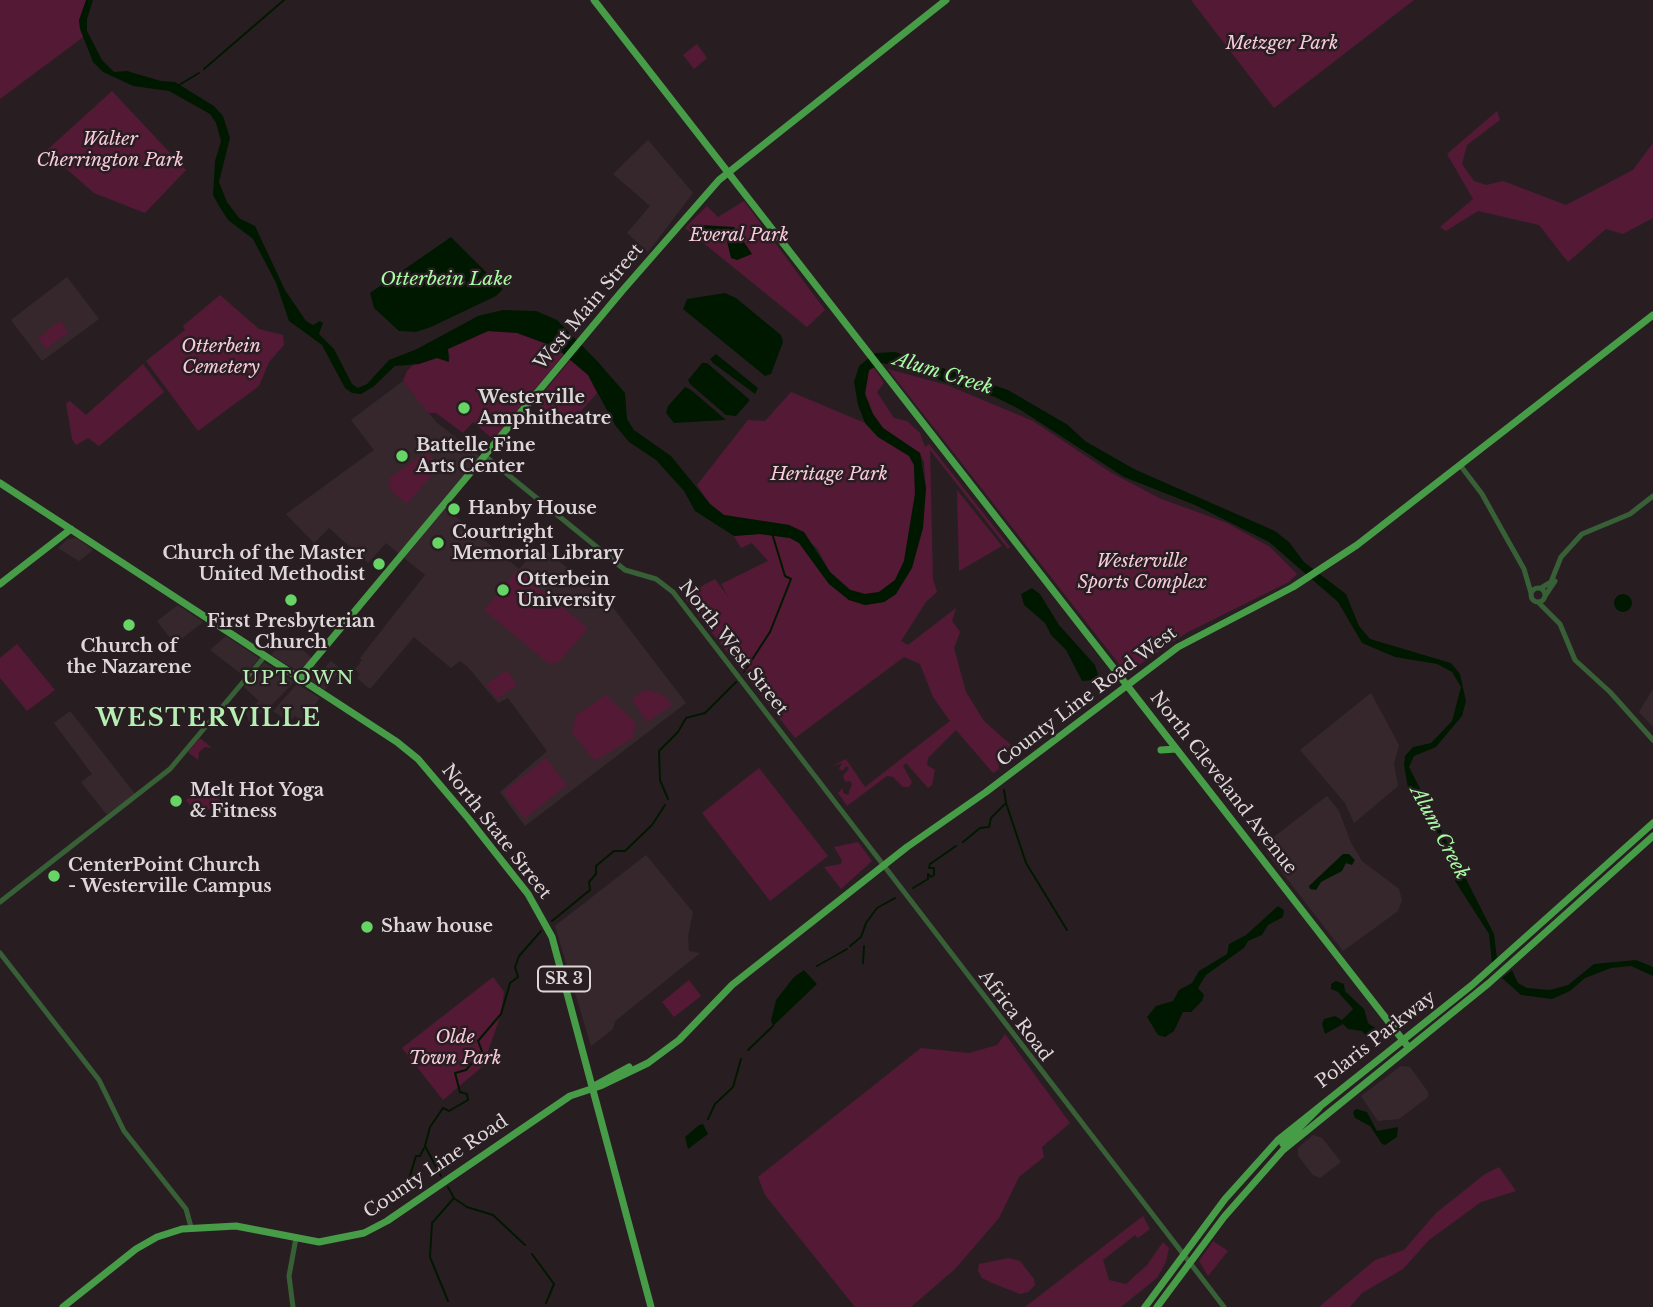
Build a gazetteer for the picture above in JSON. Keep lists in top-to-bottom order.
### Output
{
  "streets": {
    "main road": [
      "West Main Street",
      "County Line Road West",
      "North Cleveland Avenue",
      "North State Street",
      "SR 3",
      "Polaris Parkway",
      "County Line Road"
    ],
    "street": ["North West Street", "Africa Road"]
  },
  "crossings": [
    ["West Main Street", "North West Street"],
    ["West Main Street", "North Cleveland Avenue"],
    ["West Main Street", "North State Street"],
    ["North West Street", "Africa Road"],
    ["County Line Road West", "North Cleveland Avenue"],
    ["County Line Road West", "North State Street"],
    ["County Line Road West", "Africa Road"],
    ["County Line Road West", "County Line Road"],
    ["North Cleveland Avenue", "Polaris Parkway"],
    ["North State Street", "SR 3"],
    ["North State Street", "County Line Road"],
    ["Africa Road", "Polaris Parkway"]
  ],
  "districts": ["UPTOWN", "WESTERVILLE"],
  "water": ["Otterbein Lake", "Alum Creek"],
  "parks": [
    "Metzger Park",
    "Walter Cherrington Park",
    "Everal Park",
    "Otterbein Cemetery",
    "Heritage Park",
    "Westerville Sports Complex",
    "Olde Town Park"
  ],
  "places": [
    "Westerville Amphitheatre",
    "Battelle Fine Arts Center",
    "Hanby House",
    "Courtright Memorial Library",
    "Church of the Master United Methodist",
    "Otterbein University",
    "First Presbyterian Church",
    "Church of the Nazarene",
    "Melt Hot Yoga & Fitness",
    "CenterPoint Church - Westerville Campus",
    "Shaw house"
  ]
}
